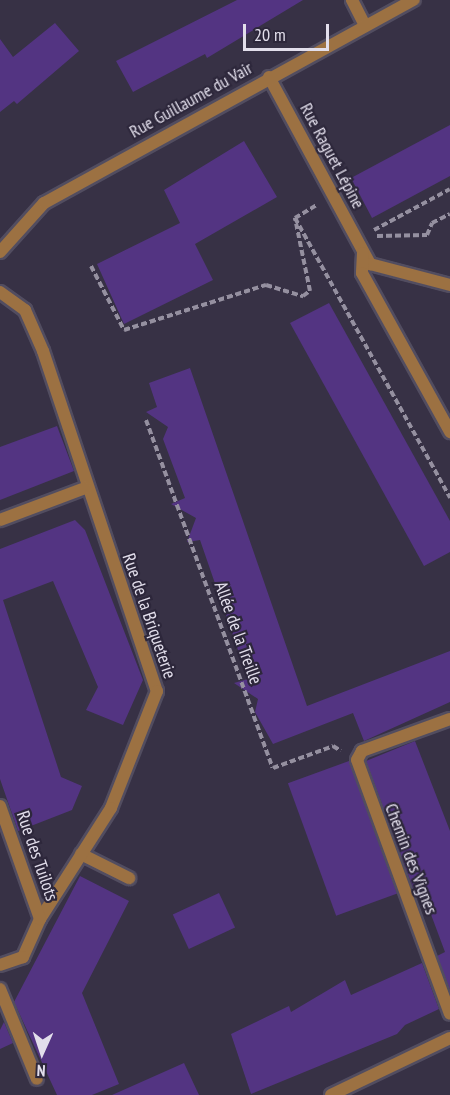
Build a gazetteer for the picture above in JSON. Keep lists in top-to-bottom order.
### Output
{
  "streets": {
    "street": [
      "Rue Guillaume du Vair",
      "Rue Raguet Lépine",
      "Rue de la Briqueterie",
      "Rue des Tuilots",
      "Chemin des Vignes"
    ],
    "path": ["Allée de la Treille"]
  },
  "crossings": [
    ["Rue Guillaume du Vair", "Rue Raguet Lépine"],
    ["Rue de la Briqueterie", "Rue des Tuilots"],
    ["Allée de la Treille", "Chemin des Vignes"]
  ],
  "scale_bar": "20 m",
  "north": "bottom"
}
